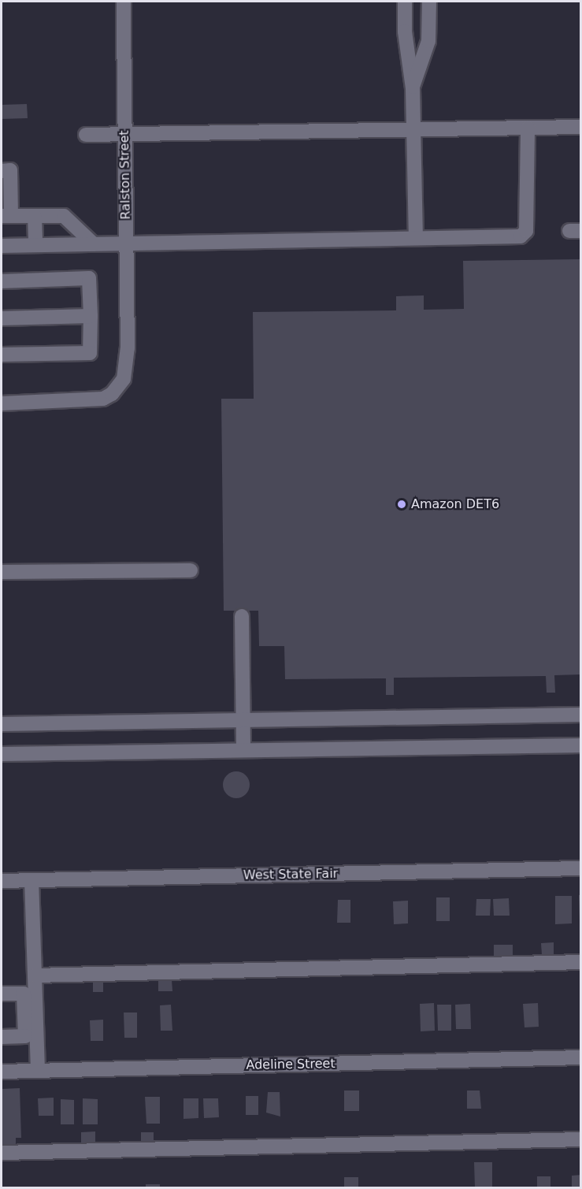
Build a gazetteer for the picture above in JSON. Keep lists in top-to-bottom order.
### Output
{
  "streets": {
    "street": ["Ralston Street", "West State Fair", "Adeline Street"]
  },
  "places": ["Amazon DET6"]
}
